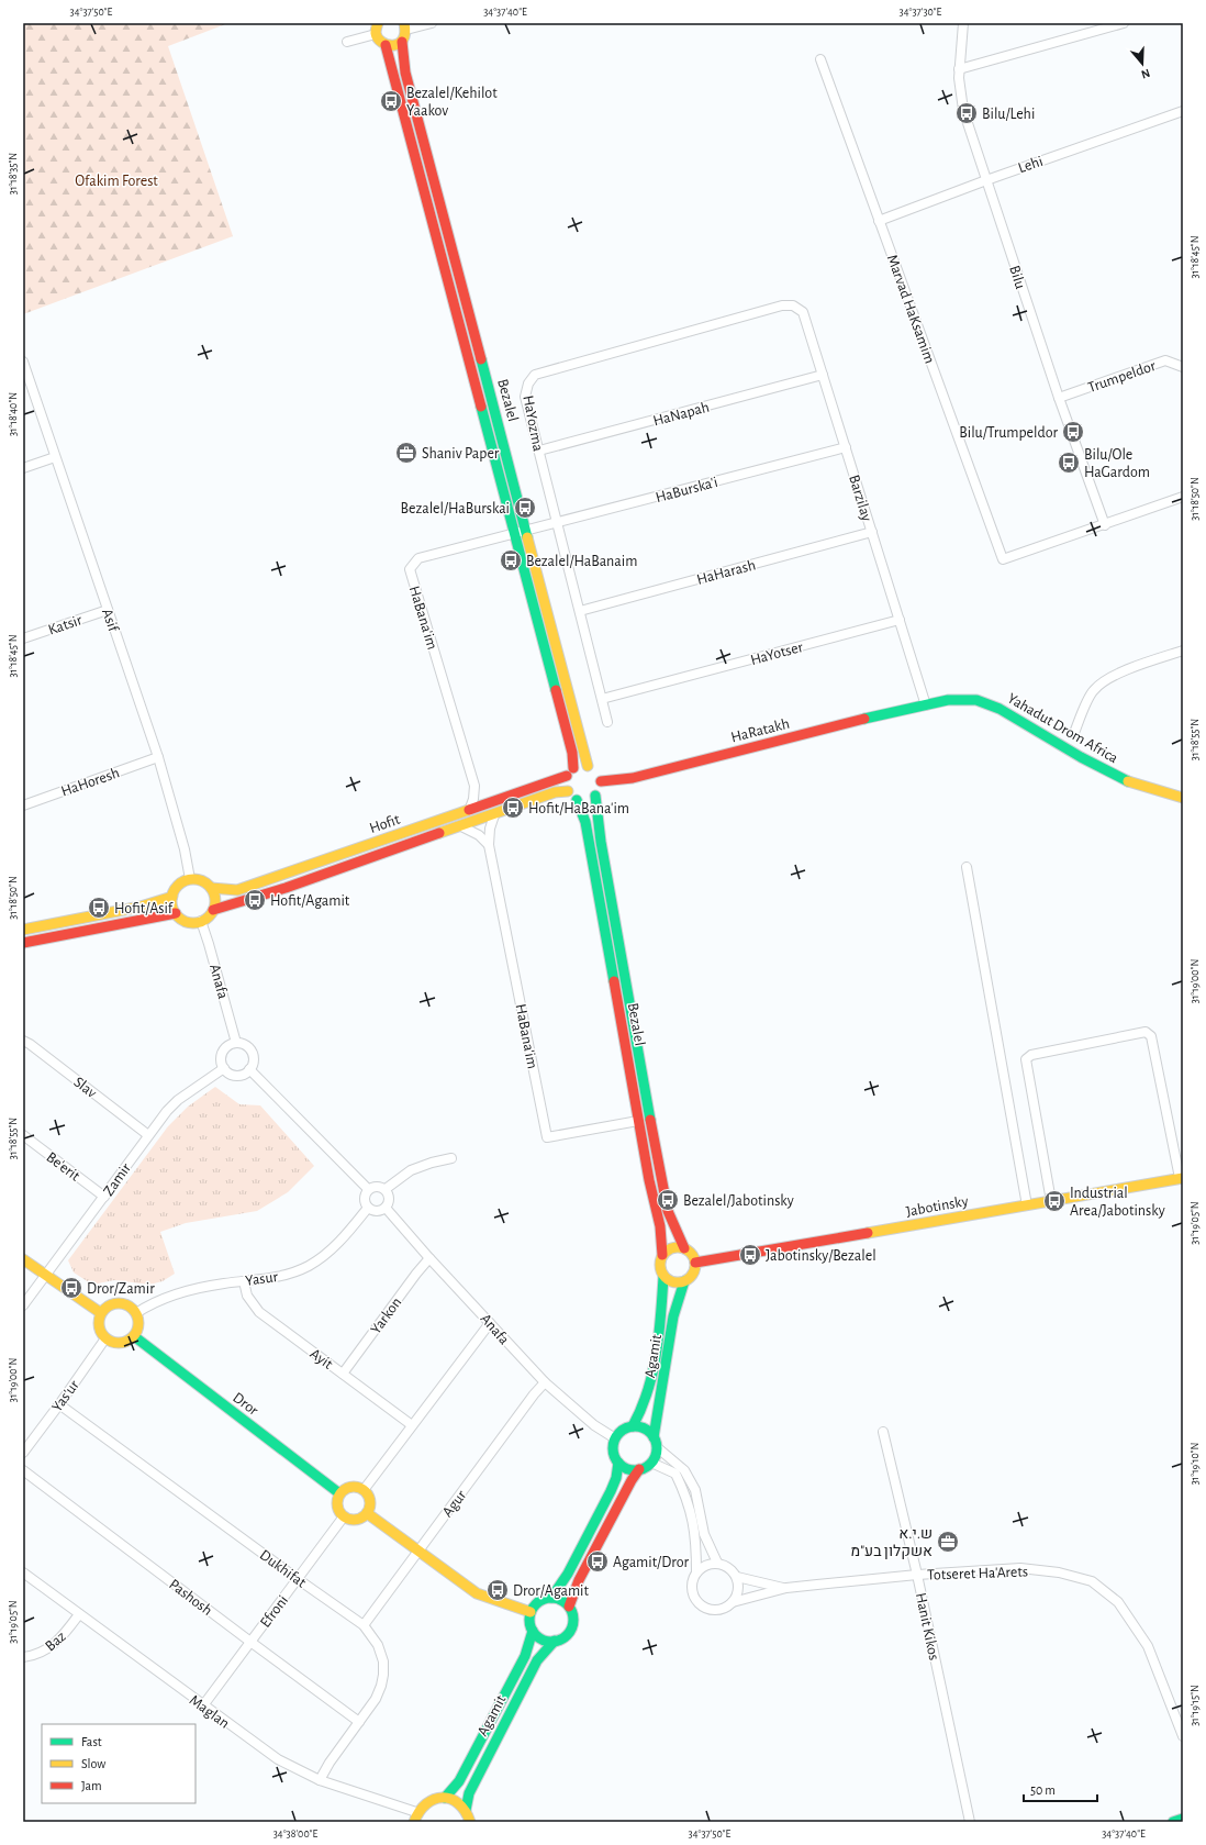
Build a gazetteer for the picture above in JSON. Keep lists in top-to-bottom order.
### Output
{
  "streets": {
    "street": [
      "Lehi",
      "Bilu",
      "Marvad HaKsamim",
      "Trumpeldor",
      "Bezalel",
      "HaNapah",
      "HaYozma",
      "HaBurska'i",
      "Barzilay",
      "HaHarash",
      "HaBana'im",
      "Asif",
      "Katsir",
      "HaYotser",
      "Yahadut Drom Africa",
      "HaRatakh",
      "HaHoresh",
      "Hofit",
      "Anafa",
      "Slav",
      "Be'erit",
      "Zamir",
      "Jabotinsky",
      "Yasur",
      "Yarkon",
      "Agamit",
      "Ayit",
      "Yas'ur",
      "Dror",
      "Agur",
      "Dukhifat",
      "Totseret Ha'Arets",
      "Pashosh",
      "Efroni",
      "Hanit Kikos",
      "Baz",
      "Maglan"
    ]
  },
  "crossings": [
    ["Lehi", "Bilu"],
    ["Lehi", "Marvad HaKsamim"],
    ["Bilu", "Marvad HaKsamim"],
    ["Bilu", "Trumpeldor"],
    ["Bezalel", "HaBurska'i"],
    ["Bezalel", "HaBana'im"],
    ["Bezalel", "HaRatakh"],
    ["Bezalel", "Hofit"],
    ["Bezalel", "Jabotinsky"],
    ["Bezalel", "Agamit"],
    ["HaNapah", "HaYozma"],
    ["HaNapah", "Barzilay"],
    ["HaYozma", "HaBurska'i"],
    ["HaYozma", "Barzilay"],
    ["HaYozma", "HaHarash"],
    ["HaYozma", "HaYotser"],
    ["HaBurska'i", "Barzilay"],
    ["HaBurska'i", "HaBana'im"],
    ["Barzilay", "HaHarash"],
    ["Barzilay", "HaYotser"],
    ["Barzilay", "Yahadut Drom Africa"],
    ["Barzilay", "HaRatakh"],
    ["HaBana'im", "Hofit"],
    ["Asif", "Katsir"],
    ["Asif", "HaHoresh"],
    ["Asif", "Hofit"],
    ["Asif", "Anafa"],
    ["Yahadut Drom Africa", "HaRatakh"],
    ["HaRatakh", "Hofit"],
    ["Hofit", "Anafa"],
    ["Anafa", "Zamir"],
    ["Anafa", "Yasur"],
    ["Anafa", "Yarkon"],
    ["Anafa", "Agamit"],
    ["Anafa", "Agur"],
    ["Slav", "Zamir"],
    ["Be'erit", "Zamir"],
    ["Jabotinsky", "Agamit"],
    ["Yasur", "Ayit"],
    ["Yasur", "Yas'ur"],
    ["Yasur", "Dror"],
    ["Yarkon", "Ayit"],
    ["Yas'ur", "Dror"],
    ["Yas'ur", "Dukhifat"],
    ["Dror", "Efroni"],
    ["Agur", "Dukhifat"],
    ["Dukhifat", "Pashosh"],
    ["Dukhifat", "Efroni"],
    ["Dukhifat", "Maglan"],
    ["Totseret Ha'Arets", "Hanit Kikos"],
    ["Pashosh", "Efroni"],
    ["Efroni", "Maglan"],
    ["Baz", "Maglan"]
  ],
  "parks": ["Ofakim Forest"],
  "places": {
    "bus stop": [
      "Bezalel/Kehilot Yaakov",
      "Bilu/Lehi",
      "Bilu/Trumpeldor",
      "Bilu/Ole HaGardom",
      "Bezalel/HaBurskai",
      "Bezalel/HaBanaim",
      "Hofit/HaBana'im",
      "Hofit/Agamit",
      "Hofit/Asif",
      "Bezalel/Jabotinsky",
      "Industrial Area/Jabotinsky",
      "Jabotinsky/Bezalel",
      "Dror/Zamir",
      "Agamit/Dror",
      "Dror/Agamit"
    ],
    "office": ["Shaniv Paper", "ש.י.א אשקלון בע\"מ"]
  },
  "legend": ["Fast", "Slow", "Jam"],
  "scale_bar": "50 m",
  "north": "bottom",
  "coordinates": [
    "34°37'50\"E",
    "34°37'40\"E",
    "34°37'30\"E",
    "31°18'35\"N",
    "31°18'45\"N",
    "31°18'40\"N",
    "31°18'50\"N",
    "31°18'55\"N",
    "31°19'00\"N",
    "31°19'05\"N",
    "31°19'10\"N",
    "31°19'15\"N",
    "34°38'00\"E"
  ]
}
